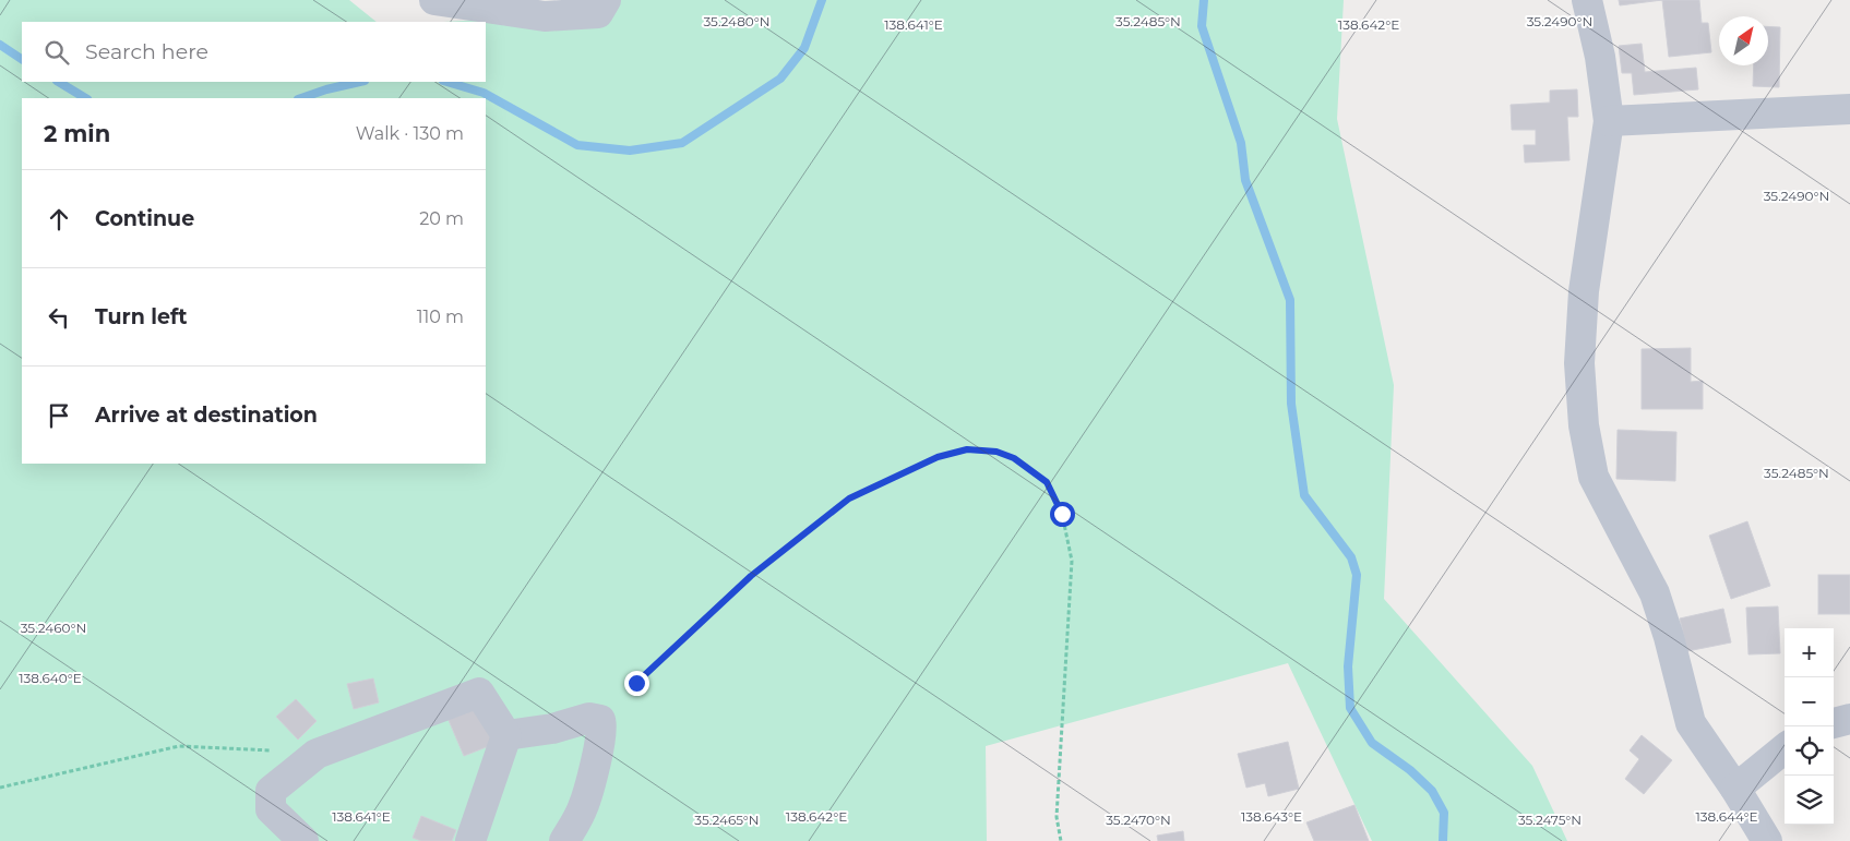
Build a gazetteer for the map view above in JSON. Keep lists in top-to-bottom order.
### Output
{
  "north": "top right",
  "page": {
    "search": "Search here",
    "heading": ["2 min", "Walk · 130 m"],
    "list": [
      ["Continue", "20 m"],
      ["Turn left", "110 m"],
      "Arrive at destination"
    ],
    "map_buttons": ["+", "−"]
  },
  "coordinates": [
    "35.2480°N",
    "35.2490°N",
    "35.2485°N",
    "138.641°E",
    "138.642°E",
    "35.2460°N",
    "138.640°E",
    "138.643°E",
    "138.644°E",
    "35.2465°N",
    "35.2470°N",
    "35.2475°N"
  ]
}
